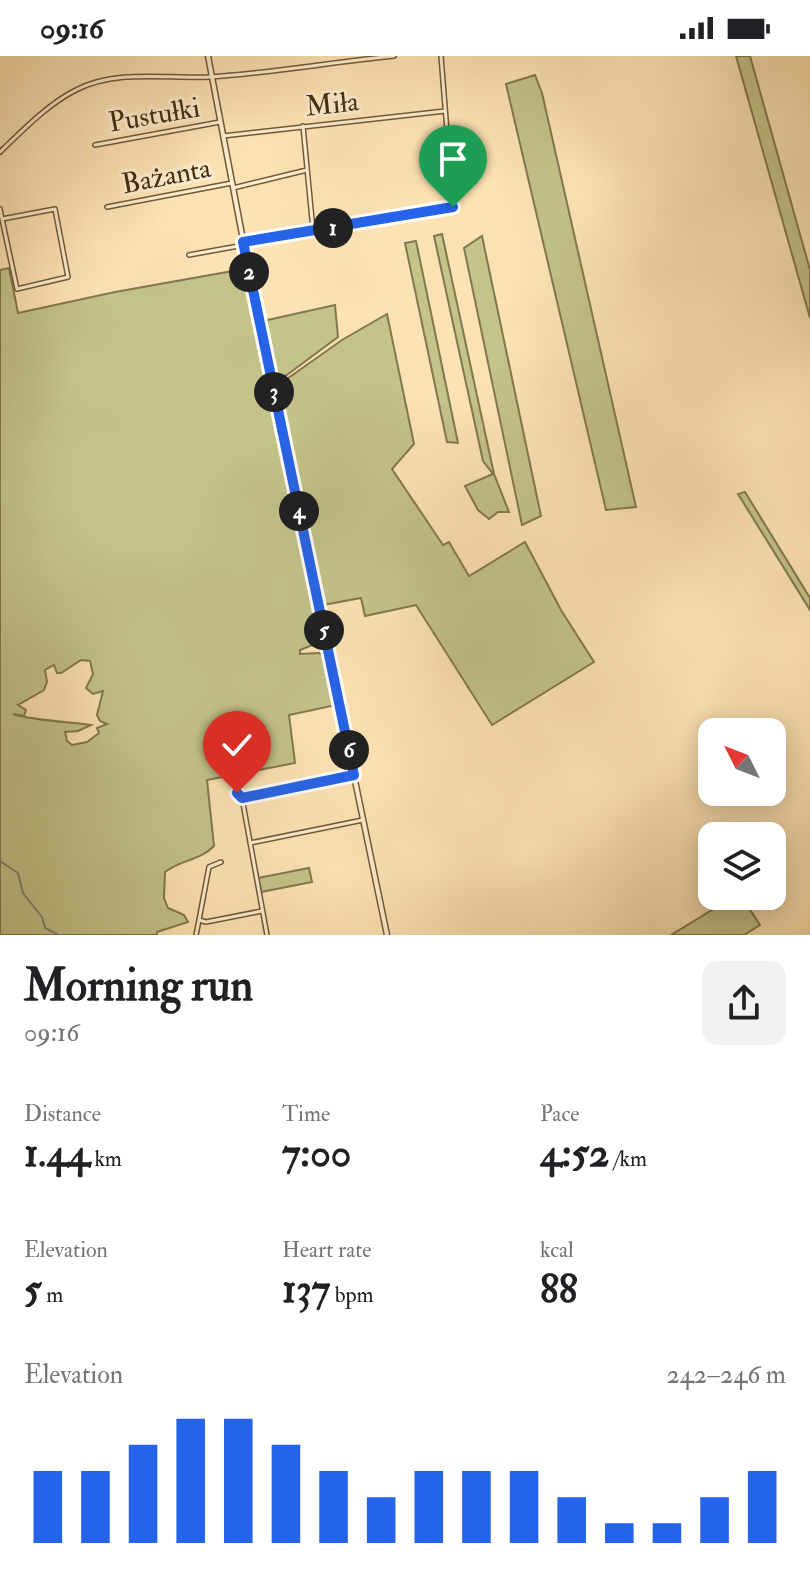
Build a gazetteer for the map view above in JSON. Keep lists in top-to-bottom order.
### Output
{
  "streets": {
    "street": ["Miła", "Pustułki", "Bażanta"]
  },
  "north": "top left",
  "page": {
    "status": "09:16",
    "pins": [
      "1",
      "2",
      "3",
      "4",
      "5",
      "6"
    ],
    "heading": ["Morning run", "09:16"],
    "stats": [
      ["Distance", "1.44 km"],
      ["Time", "7:00"],
      ["Pace", "4:52 /km"],
      ["Elevation", "5 m"],
      ["Heart rate", "137 bpm"],
      ["kcal", "88"]
    ],
    "chart": ["Elevation", "242–246 m"]
  }
}
